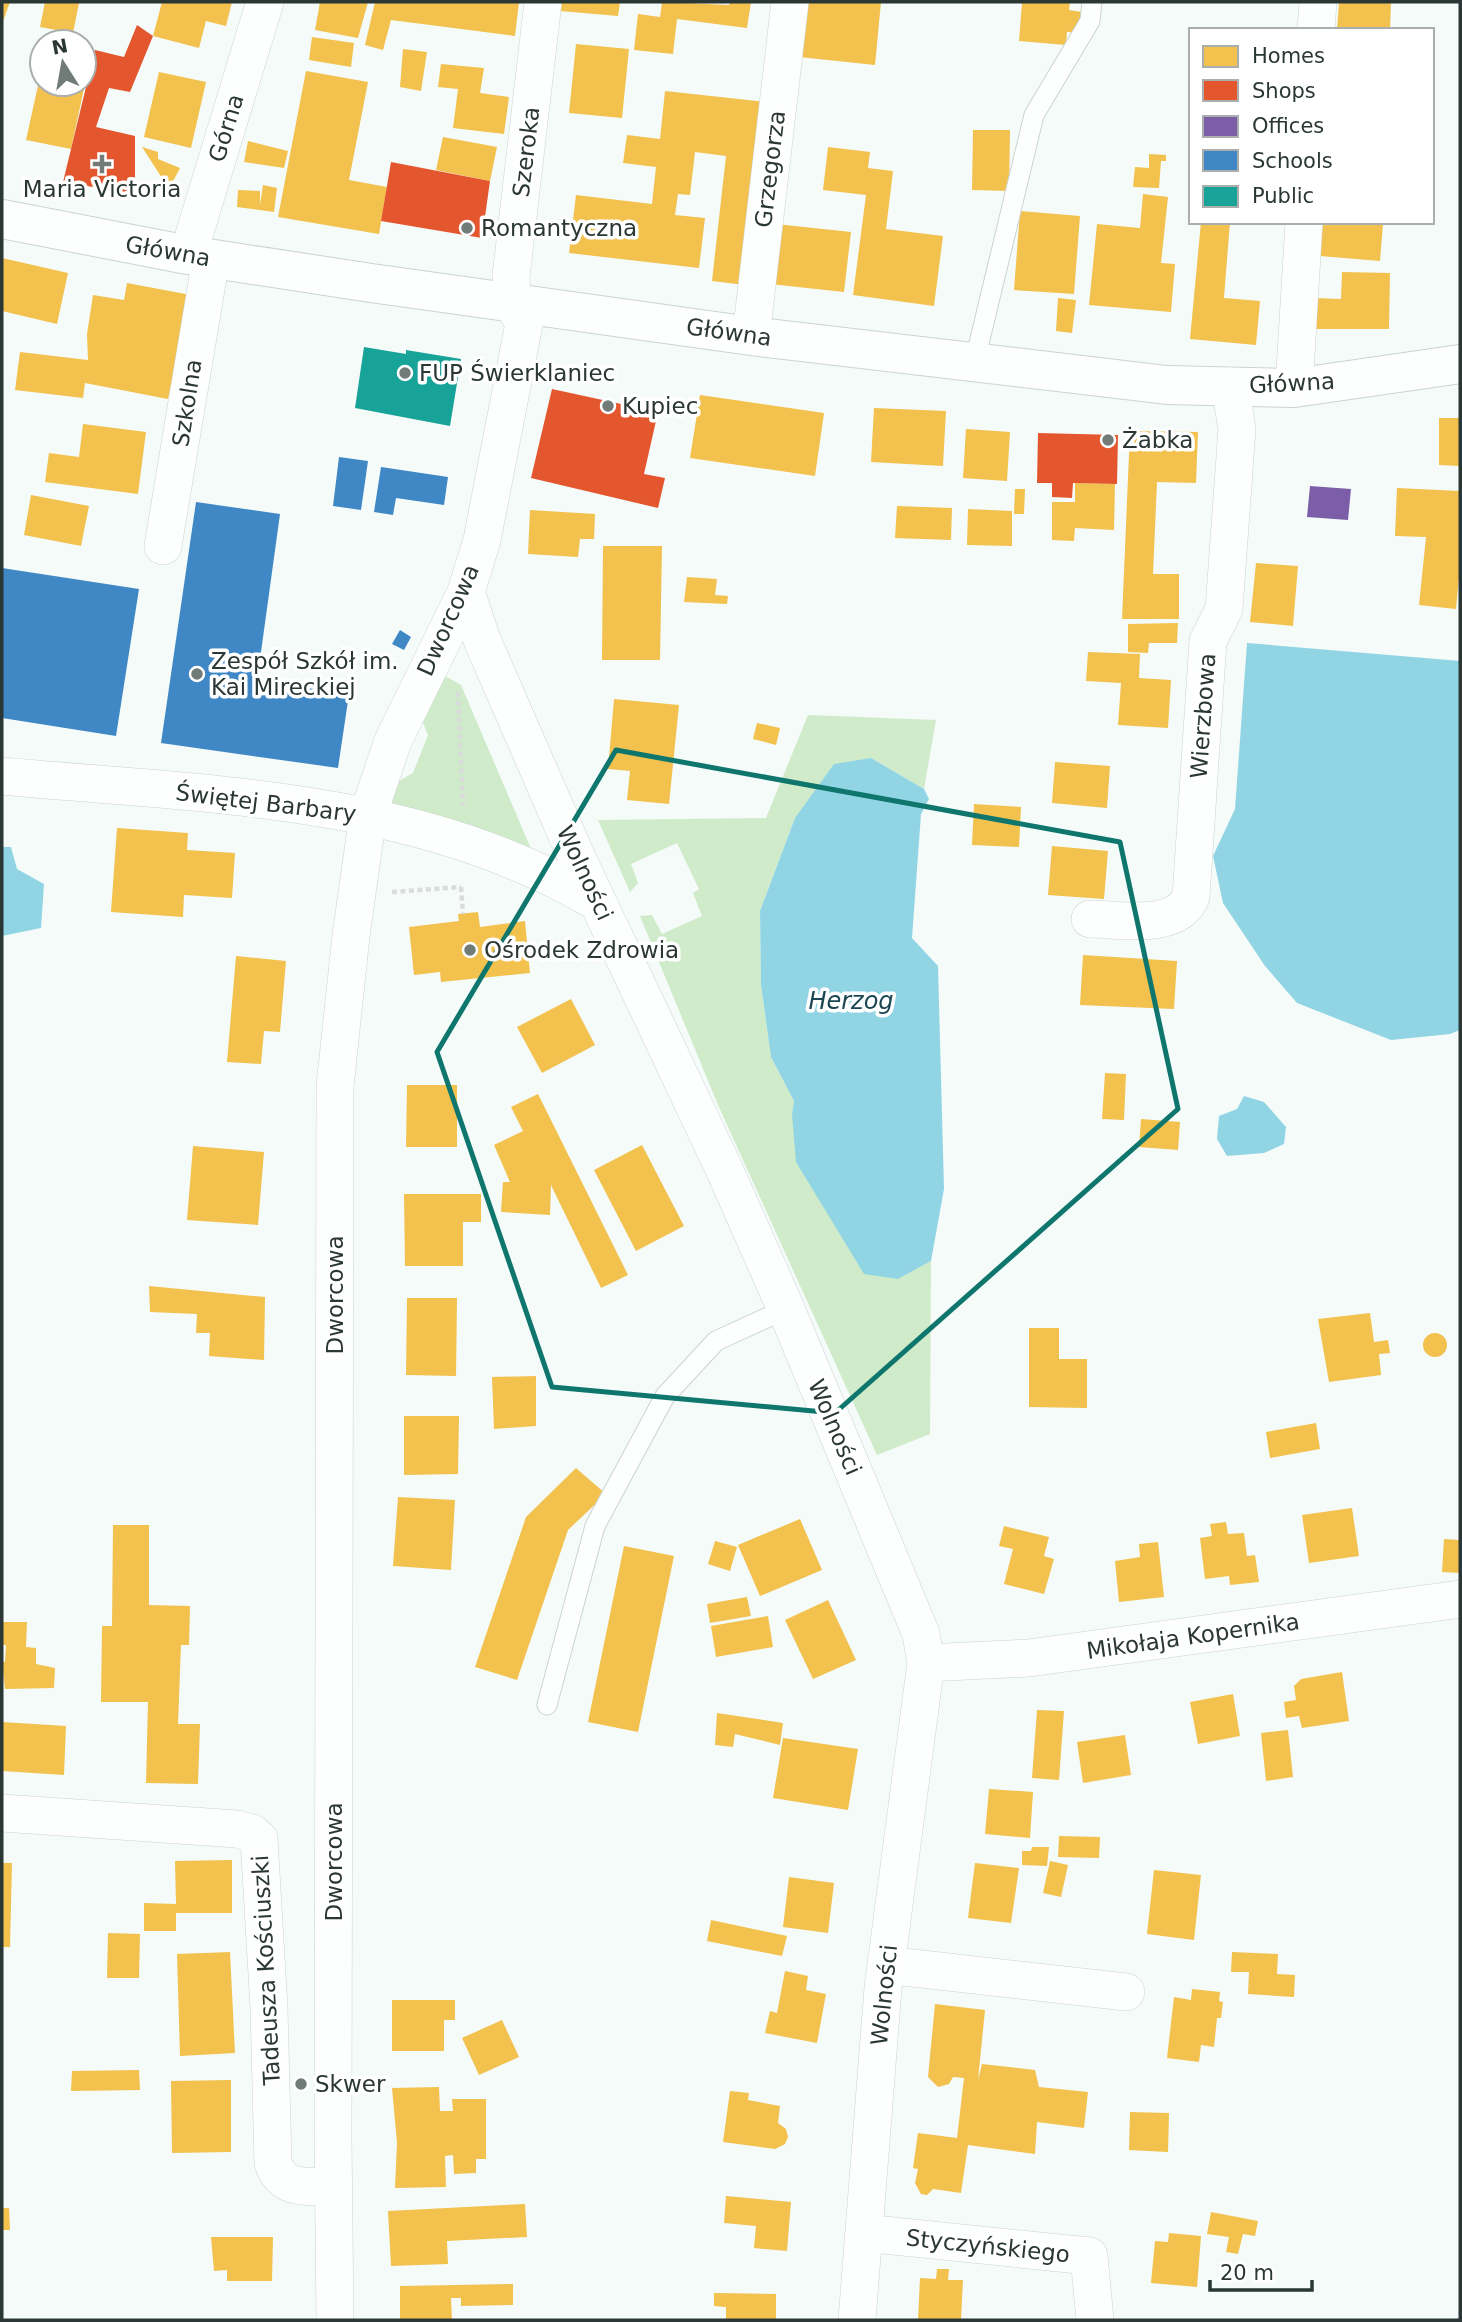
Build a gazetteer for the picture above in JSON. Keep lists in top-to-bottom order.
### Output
{
  "streets": {
    "main road": ["Główna"],
    "street": [
      "Górna",
      "Szeroka",
      "Grzegorza",
      "Szkolna",
      "Dworcowa",
      "Wierzbowa",
      "Świętej Barbary",
      "Wolności",
      "Mikołaja Kopernika",
      "Tadeusza Kościuszki",
      "Styczyńskiego"
    ]
  },
  "crossings": [
    ["Górna", "Główna"],
    ["Górna", "Szkolna"],
    ["Szeroka", "Główna"],
    ["Szeroka", "Dworcowa"],
    ["Grzegorza", "Główna"],
    ["Główna", "Szkolna"],
    ["Główna", "Dworcowa"],
    ["Główna", "Wierzbowa"],
    ["Dworcowa", "Świętej Barbary"],
    ["Dworcowa", "Wolności"],
    ["Dworcowa", "Tadeusza Kościuszki"],
    ["Świętej Barbary", "Wolności"],
    ["Wolności", "Mikołaja Kopernika"],
    ["Wolności", "Styczyńskiego"]
  ],
  "water": ["Herzog"],
  "places": {
    "health": ["Maria Victoria"],
    "other": [
      "Romantyczna",
      "FUP Świerklaniec",
      "Kupiec",
      "Żabka",
      "Zespół Szkół im. Kai Mireckiej",
      "Ośrodek Zdrowia",
      "Skwer"
    ]
  },
  "legend": [
    "Homes",
    "Shops",
    "Offices",
    "Schools",
    "Public"
  ],
  "scale_bar": "20 m",
  "north": "top"
}
